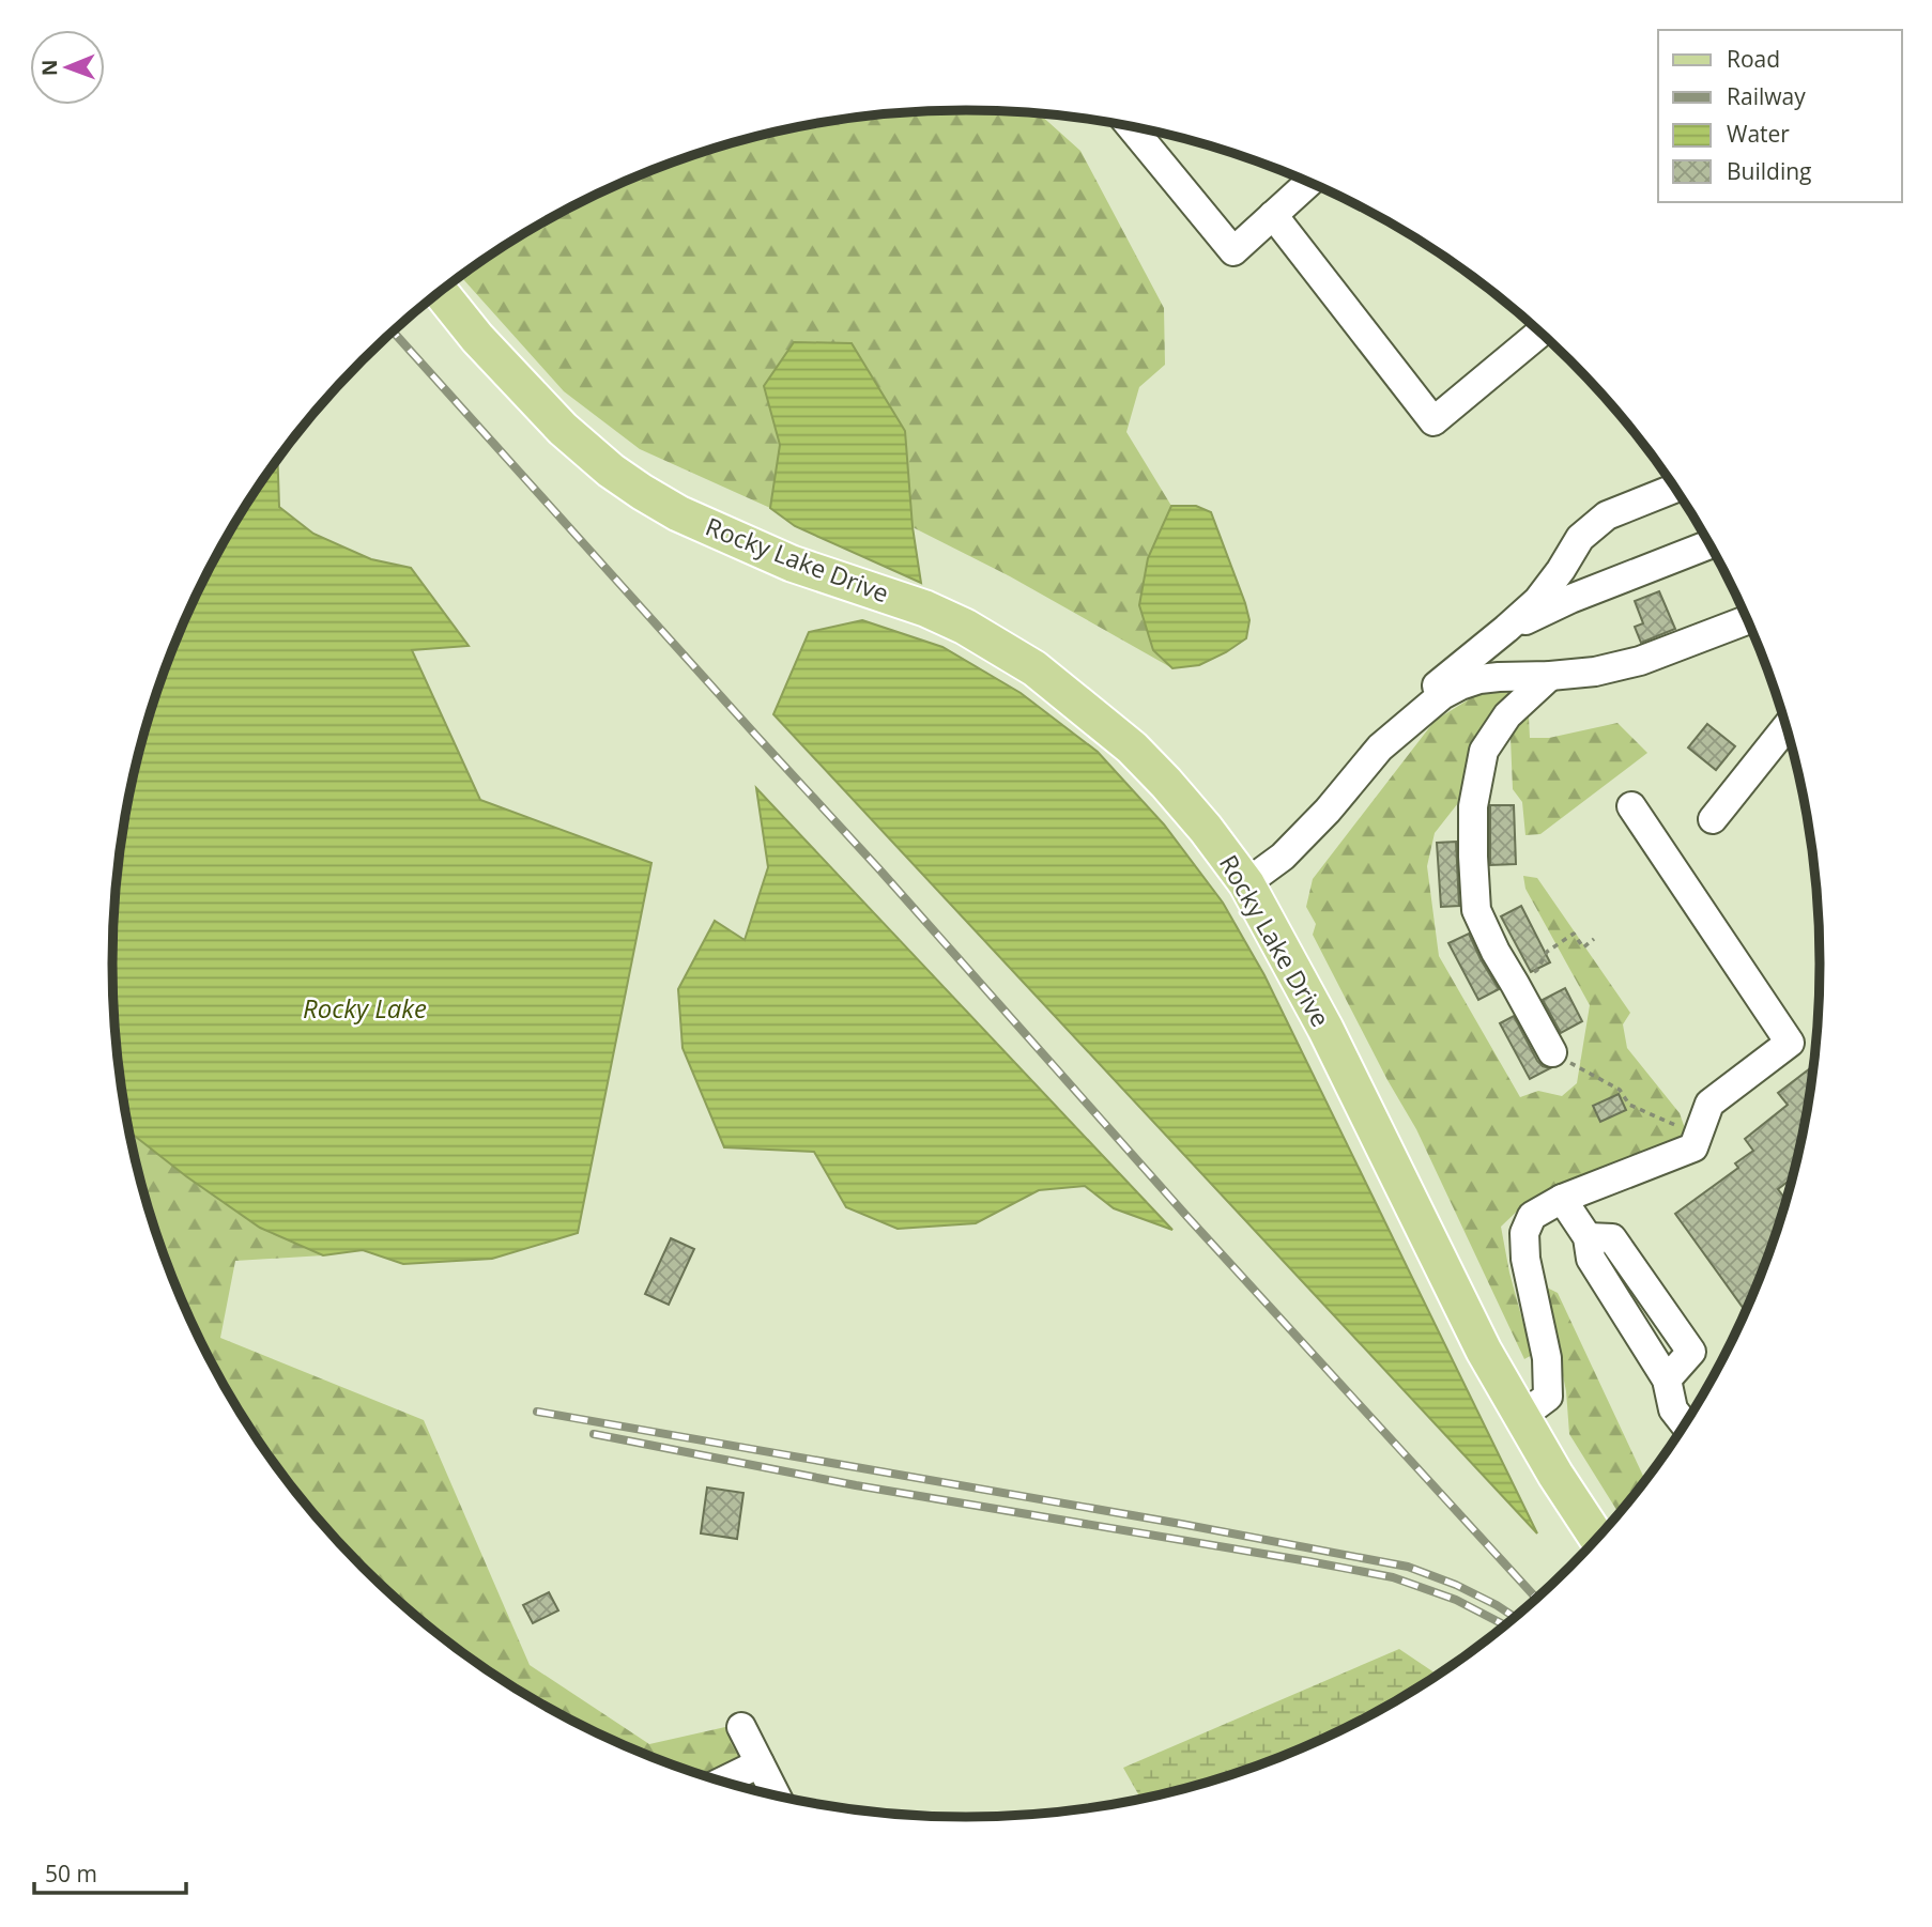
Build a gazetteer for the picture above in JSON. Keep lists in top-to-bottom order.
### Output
{
  "streets": {
    "main road": ["Rocky Lake Drive"]
  },
  "water": ["Rocky Lake"],
  "legend": [
    "Road",
    "Railway",
    "Water",
    "Building"
  ],
  "scale_bar": "50 m",
  "north": "left"
}
